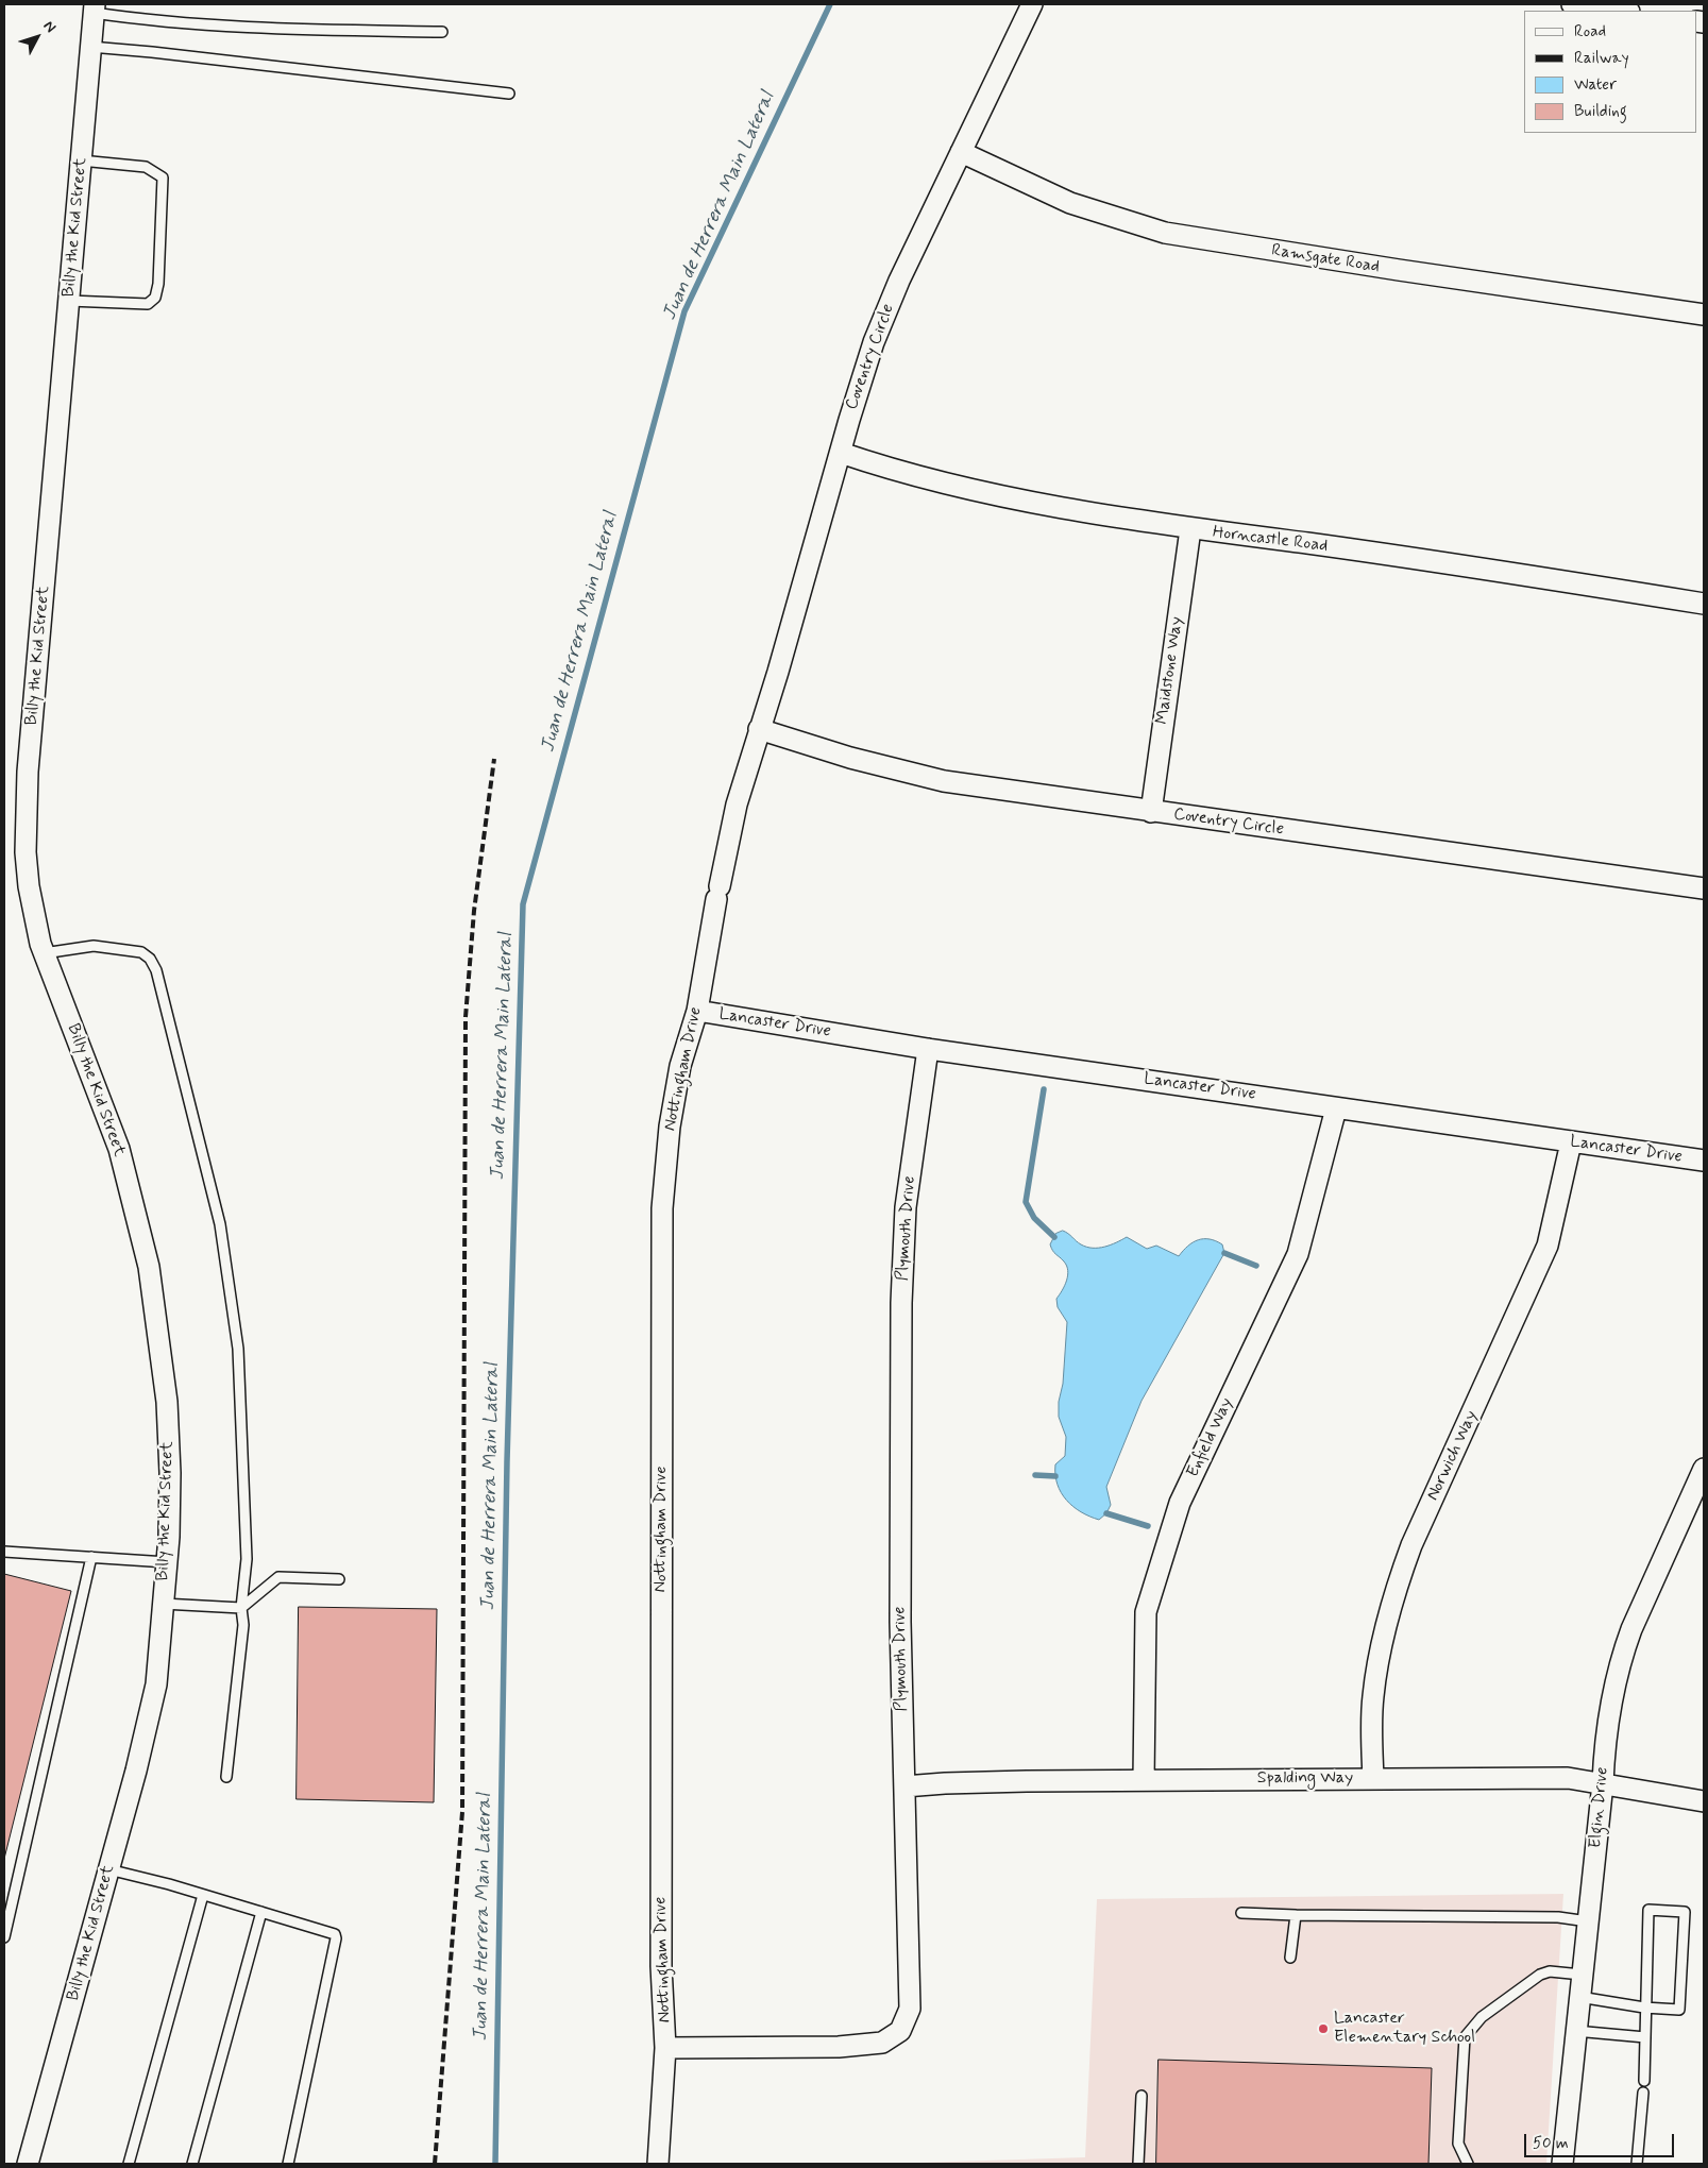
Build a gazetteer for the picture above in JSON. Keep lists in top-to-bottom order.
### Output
{
  "streets": {
    "street": [
      "Billy the Kid Street",
      "Ramsgate Road",
      "Coventry Circle",
      "Horncastle Road",
      "Maidstone Way",
      "Lancaster Drive",
      "Nottingham Drive",
      "Plymouth Drive",
      "Enfield Way",
      "Norwich Way",
      "Spalding Way",
      "Elgin Drive"
    ]
  },
  "crossings": [
    ["Ramsgate Road", "Coventry Circle"],
    ["Coventry Circle", "Horncastle Road"],
    ["Coventry Circle", "Maidstone Way"],
    ["Coventry Circle", "Nottingham Drive"],
    ["Horncastle Road", "Maidstone Way"],
    ["Lancaster Drive", "Nottingham Drive"],
    ["Lancaster Drive", "Plymouth Drive"],
    ["Lancaster Drive", "Enfield Way"],
    ["Lancaster Drive", "Norwich Way"],
    ["Nottingham Drive", "Plymouth Drive"],
    ["Plymouth Drive", "Spalding Way"],
    ["Enfield Way", "Spalding Way"],
    ["Norwich Way", "Spalding Way"],
    ["Spalding Way", "Elgin Drive"]
  ],
  "water": ["Juan de Herrera Main Lateral"],
  "places": ["Lancaster Elementary School"],
  "legend": [
    "Road",
    "Railway",
    "Water",
    "Building"
  ],
  "scale_bar": "50 m",
  "north": "top right"
}
